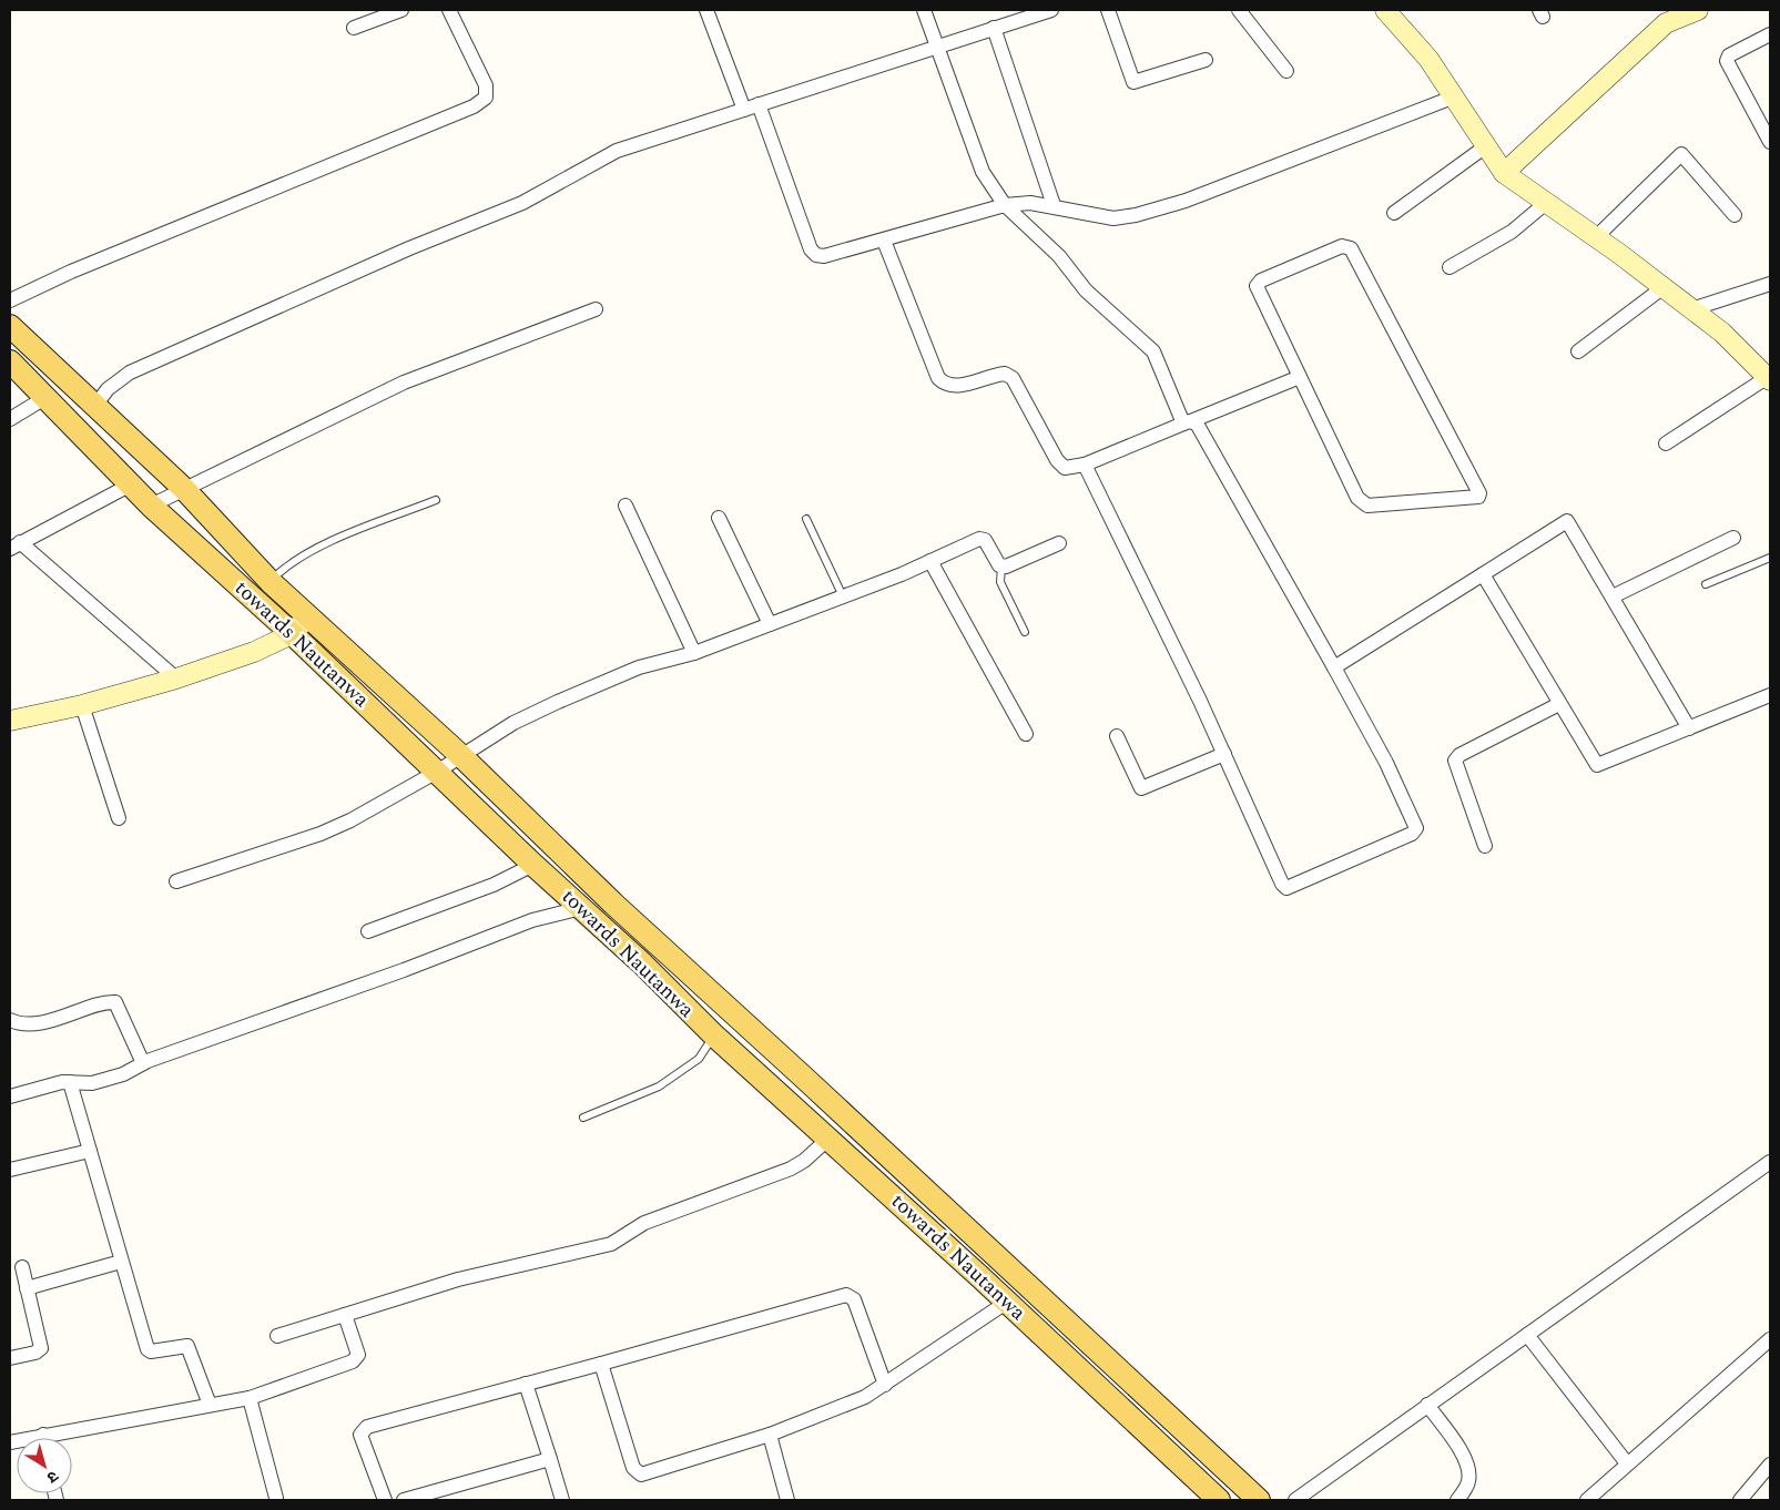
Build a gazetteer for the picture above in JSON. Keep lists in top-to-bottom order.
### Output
{
  "streets": {
    "main road": ["towards Nautanwa"]
  },
  "north": "bottom right"
}
